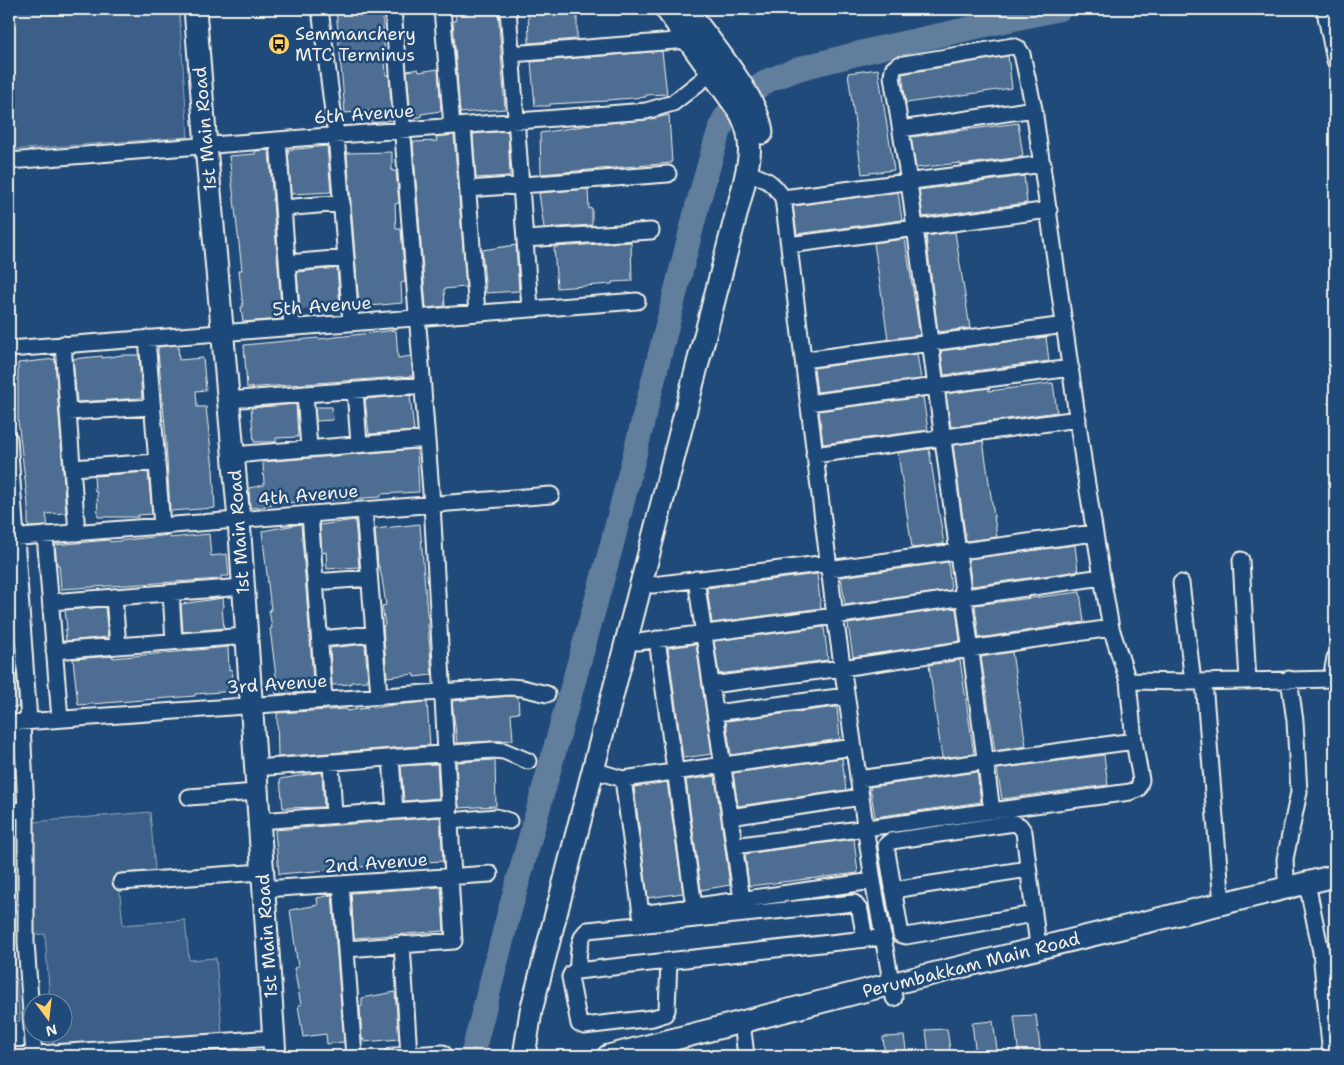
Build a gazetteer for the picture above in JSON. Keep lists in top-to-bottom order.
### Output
{
  "streets": {
    "street": [
      "6th Avenue",
      "1st Main Road",
      "5th Avenue",
      "4th Avenue",
      "3rd Avenue",
      "2nd Avenue",
      "Perumbakkam Main Road"
    ]
  },
  "crossings": [
    ["6th Avenue", "1st Main Road"],
    ["1st Main Road", "5th Avenue"],
    ["1st Main Road", "4th Avenue"],
    ["1st Main Road", "3rd Avenue"],
    ["1st Main Road", "2nd Avenue"]
  ],
  "places": {
    "bus stop": ["Semmanchery MTC Terminus"]
  },
  "north": "bottom"
}
